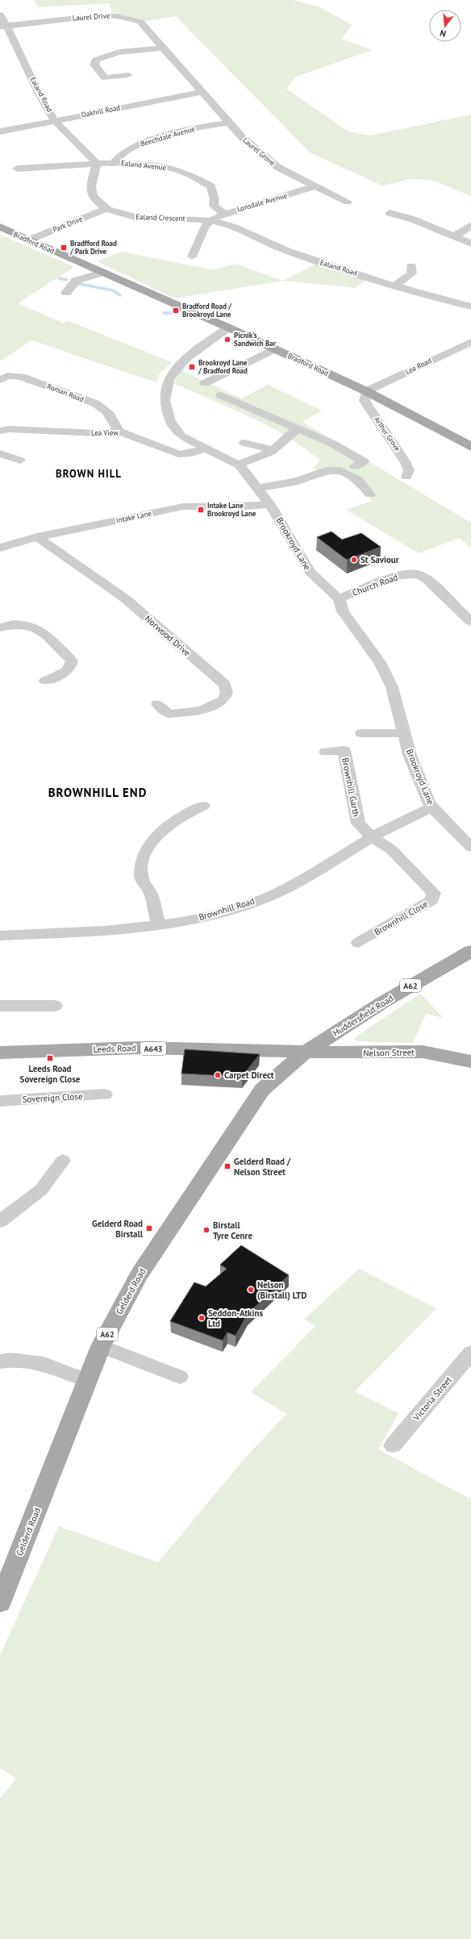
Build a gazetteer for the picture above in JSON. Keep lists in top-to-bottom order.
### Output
{
  "streets": {
    "main road": [
      "Bradford Road",
      "A62",
      "Huddersfield Road",
      "Leeds Road",
      "A643",
      "Nelson Street",
      "Gelderd Road"
    ],
    "street": [
      "Laurel Drive",
      "Ealand Road",
      "Oakhill Road",
      "Beechdale Avenue",
      "Laurel Grove",
      "Ealand Avenue",
      "Lonsdale Avenue",
      "Ealand Crescent",
      "Park Drive",
      "Lea Road",
      "Roman Road",
      "Lea View",
      "Arthur Grove",
      "Intake Lane",
      "Brookroyd Lane",
      "Church Road",
      "Norwood Drive",
      "Brownhill Garth",
      "Brownhill Road",
      "Brownhill Close",
      "Sovereign Close",
      "Victoria Street"
    ]
  },
  "crossings": [
    ["Laurel Drive", "Ealand Road"],
    ["Laurel Drive", "Oakhill Road"],
    ["Laurel Drive", "Laurel Grove"],
    ["Ealand Road", "Oakhill Road"],
    ["Ealand Road", "Ealand Avenue"],
    ["Ealand Road", "Lonsdale Avenue"],
    ["Ealand Road", "Ealand Crescent"],
    ["Oakhill Road", "Laurel Grove"],
    ["Beechdale Avenue", "Laurel Grove"],
    ["Beechdale Avenue", "Ealand Avenue"],
    ["Laurel Grove", "Lonsdale Avenue"],
    ["Ealand Avenue", "Lonsdale Avenue"],
    ["Ealand Avenue", "Ealand Crescent"],
    ["Lonsdale Avenue", "Ealand Crescent"],
    ["Ealand Crescent", "Park Drive"],
    ["Park Drive", "Bradford Road"],
    ["Bradford Road", "Lea Road"],
    ["Bradford Road", "Arthur Grove"],
    ["Bradford Road", "Brookroyd Lane"],
    ["Lea Road", "Arthur Grove"],
    ["Roman Road", "Lea View"],
    ["Lea View", "Brookroyd Lane"],
    ["Intake Lane", "Brookroyd Lane"],
    ["Intake Lane", "Norwood Drive"],
    ["Brookroyd Lane", "Church Road"],
    ["Brookroyd Lane", "Brownhill Road"],
    ["Brownhill Garth", "Brownhill Road"],
    ["Brownhill Garth", "Brownhill Close"],
    ["Brownhill Road", "Brownhill Close"],
    ["Huddersfield Road", "Leeds Road"],
    ["Huddersfield Road", "Nelson Street"],
    ["Huddersfield Road", "Gelderd Road"],
    ["Leeds Road", "Nelson Street"],
    ["Leeds Road", "Gelderd Road"],
    ["Nelson Street", "Gelderd Road"]
  ],
  "districts": ["BROWN HILL", "BROWNHILL END"],
  "places": {
    "transit": [
      "Bradfford Road / Park Drive",
      "Bradford Road / Brookroyd Lane",
      "Brookroyd Lane / Bradford Road",
      "Intake Lane Brookroyd Lane",
      "Leeds Road Sovereign Close",
      "Gelderd Road / Nelson Street",
      "Gelderd Road Birstall"
    ],
    "other": [
      "Picnik's Sandwich Bar",
      "St Saviour",
      "Carpet Direct",
      "Birstall Tyre Cenre",
      "Nelson (Birstall) LTD",
      "Seddon-Atkins Ltd"
    ]
  },
  "north": "bottom"
}
